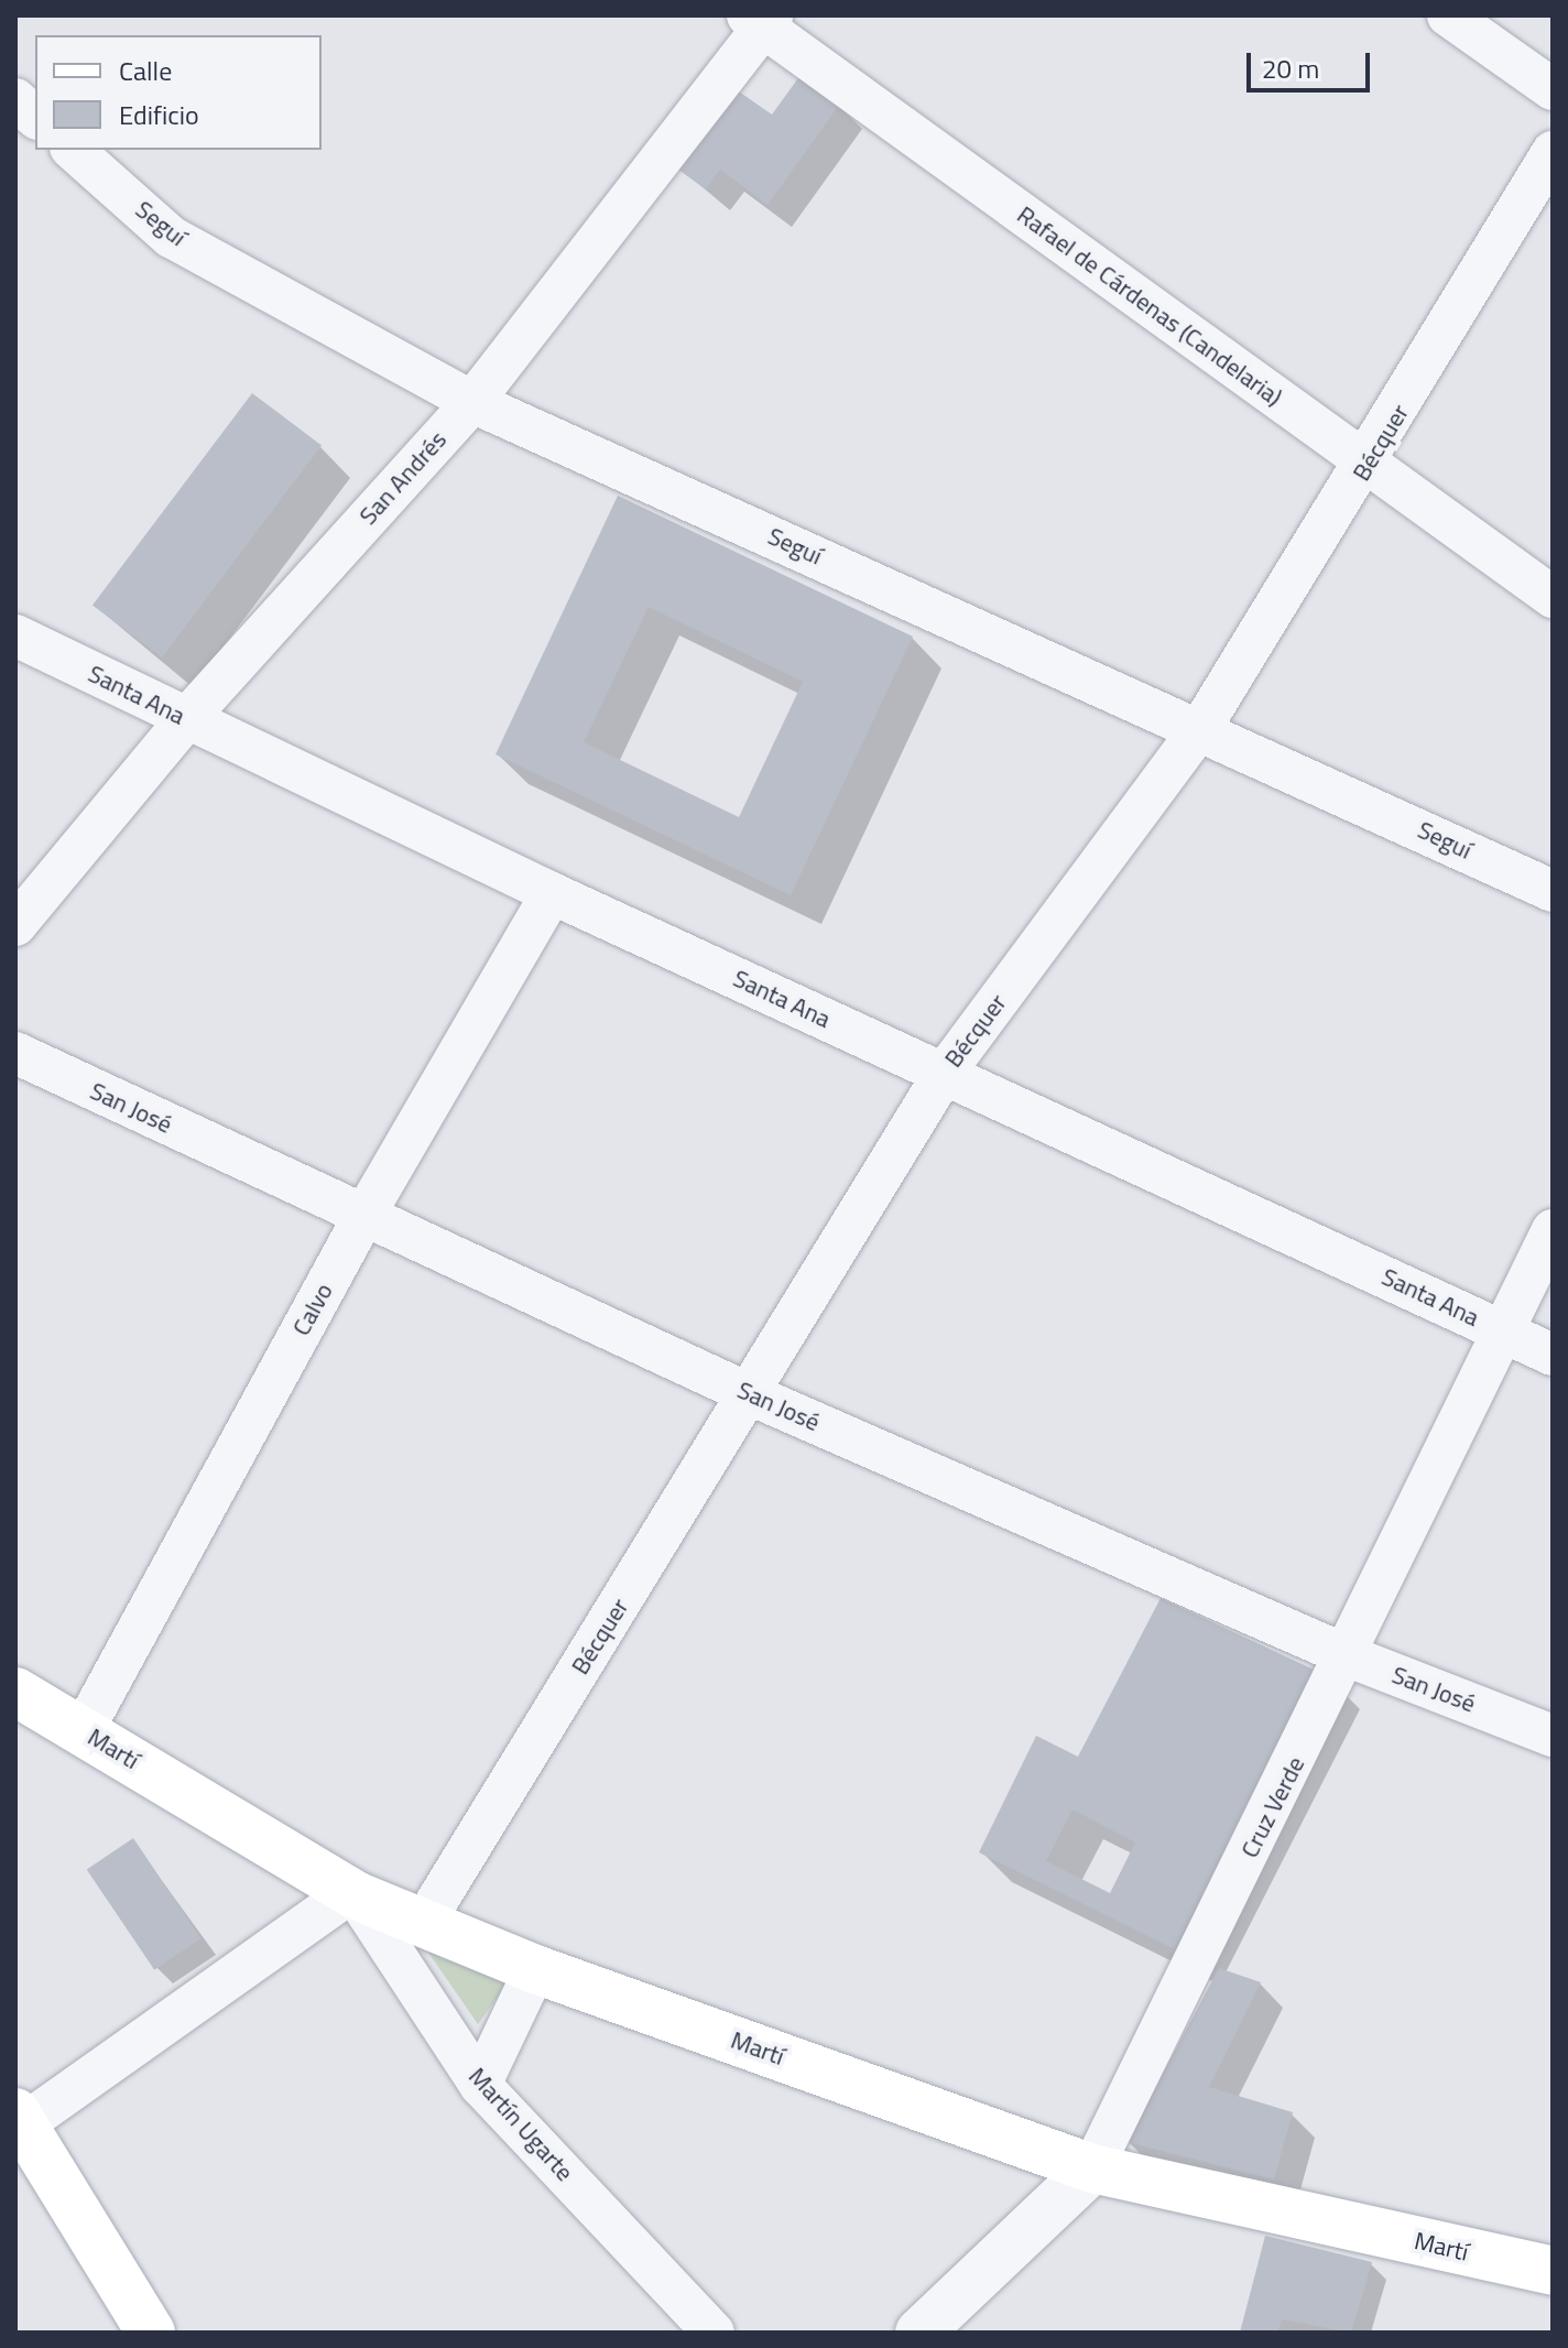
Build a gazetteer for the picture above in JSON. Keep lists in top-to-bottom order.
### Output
{
  "streets": {
    "main road": ["Martí"],
    "street": [
      "Seguí",
      "Rafael de Cárdenas (Candelaria)",
      "Bécquer",
      "San Andrés",
      "Santa Ana",
      "San José",
      "Calvo",
      "Cruz Verde",
      "Martín Ugarte"
    ]
  },
  "crossings": [
    ["Seguí", "Bécquer"],
    ["Seguí", "San Andrés"],
    ["Rafael de Cárdenas (Candelaria)", "Bécquer"],
    ["Rafael de Cárdenas (Candelaria)", "San Andrés"],
    ["Bécquer", "Santa Ana"],
    ["Bécquer", "San José"],
    ["Bécquer", "Martí"],
    ["San Andrés", "Santa Ana"],
    ["Santa Ana", "Calvo"],
    ["Santa Ana", "Cruz Verde"],
    ["San José", "Calvo"],
    ["San José", "Cruz Verde"],
    ["Calvo", "Martí"],
    ["Martí", "Cruz Verde"],
    ["Martí", "Martín Ugarte"]
  ],
  "legend": ["Calle", "Edificio"],
  "scale_bar": "20 m"
}
